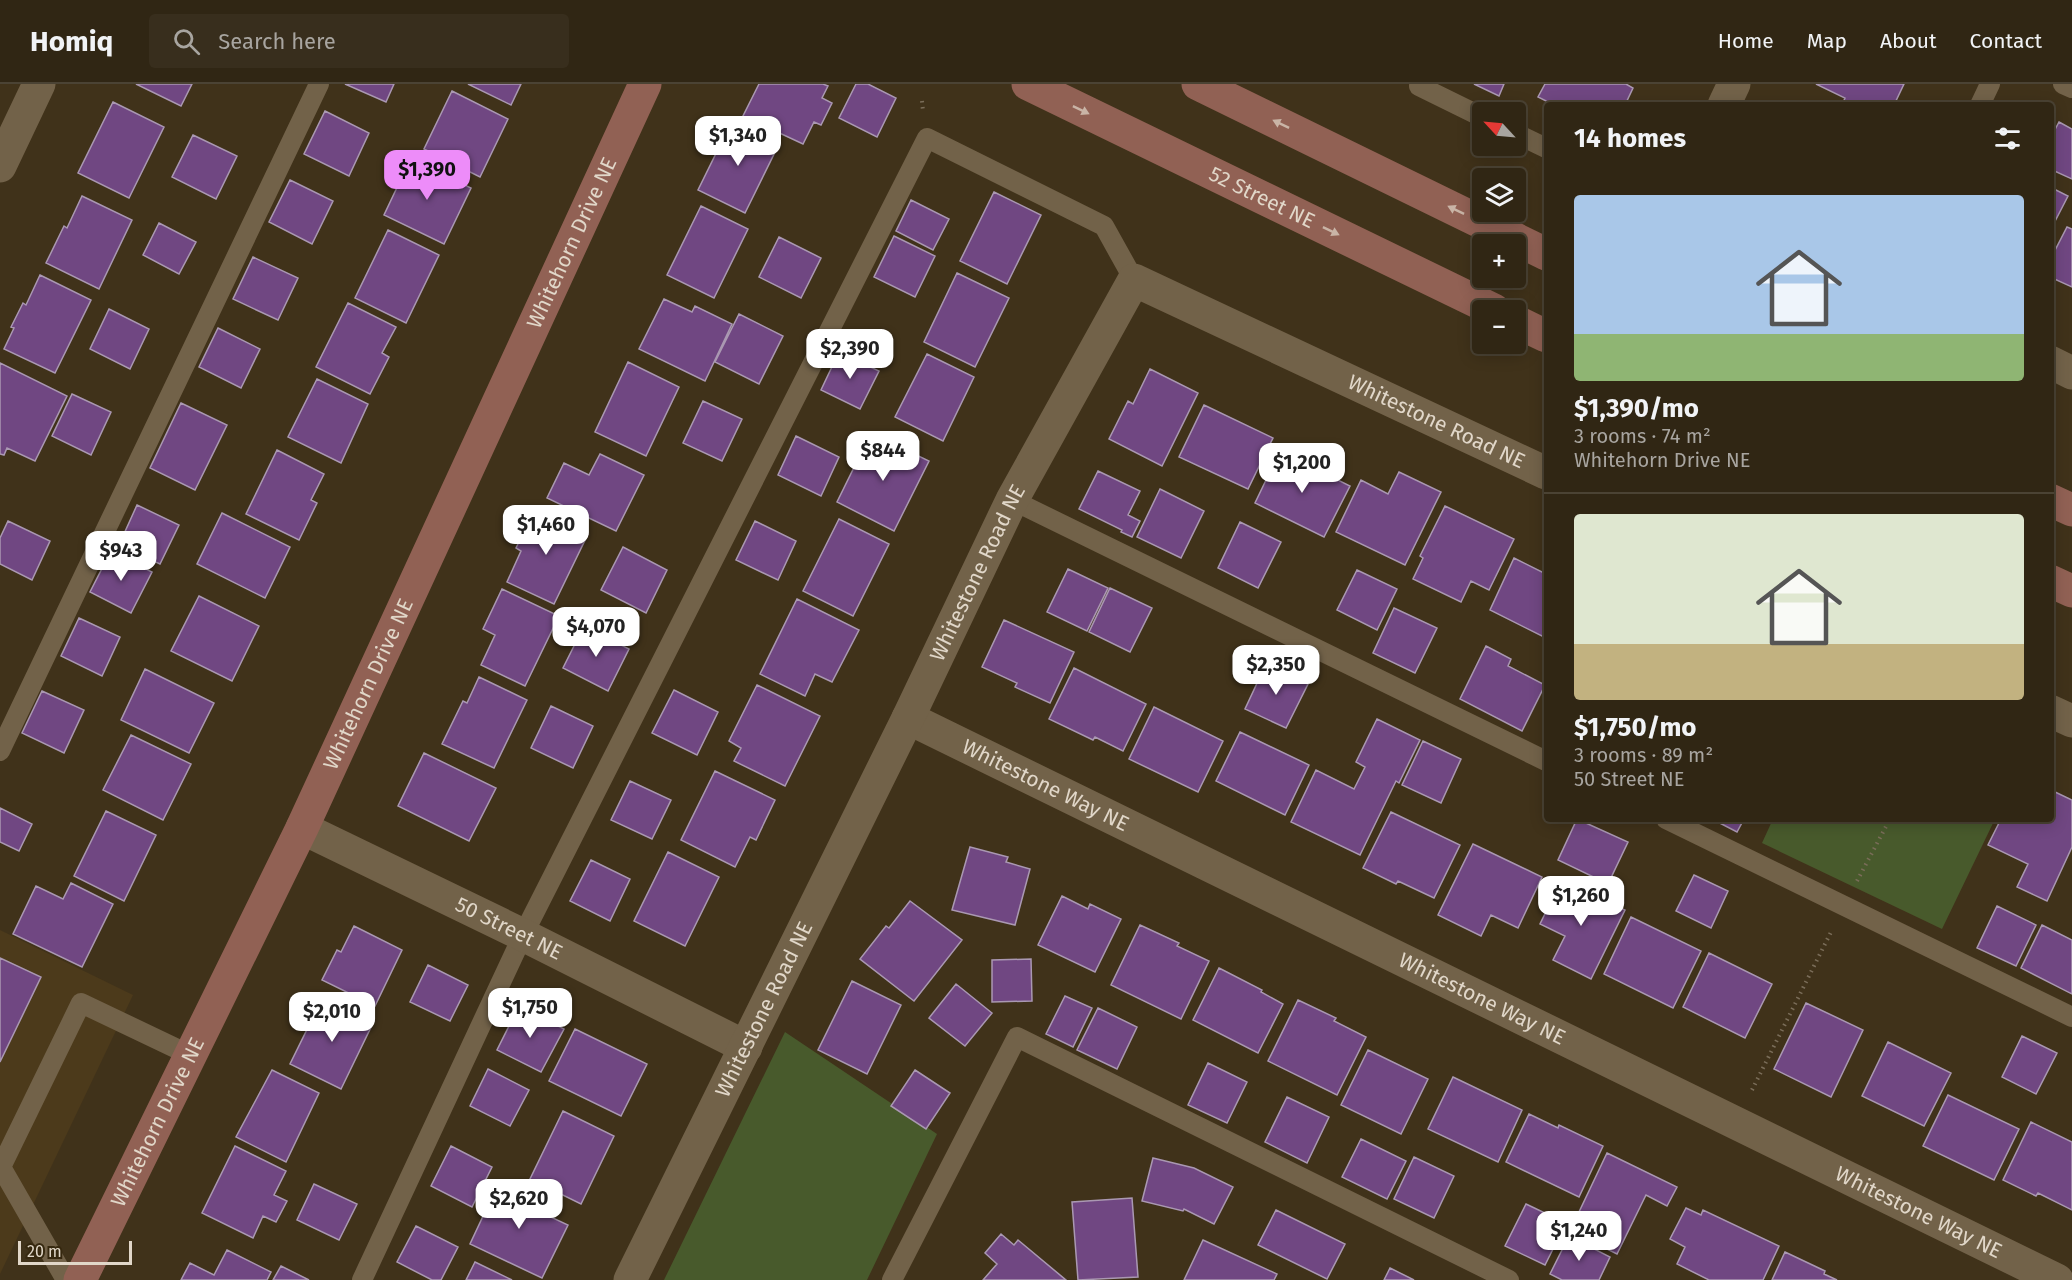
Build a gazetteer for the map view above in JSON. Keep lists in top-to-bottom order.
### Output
{
  "streets": {
    "street": [
      "52 Street NE",
      "Whitehorn Drive NE",
      "Whitestone Road NE",
      "Whitestone Way NE",
      "50 Street NE"
    ]
  },
  "crossings": [
    ["Whitehorn Drive NE", "50 Street NE"],
    ["Whitestone Road NE", "Whitestone Way NE"],
    ["Whitestone Road NE", "50 Street NE"]
  ],
  "scale_bar": "20 m",
  "north": "top left",
  "page": {
    "header": "Homiq",
    "search": "Search here",
    "nav": [
      "Home",
      "Map",
      "About",
      "Contact"
    ],
    "map_buttons": ["+", "−"],
    "heading": "14 homes",
    "price": [
      "$1,340",
      "$1,390",
      "$2,390",
      "$844",
      "$1,200",
      "$1,460",
      "$943",
      "$4,070",
      "$2,350",
      "$1,260",
      "$1,750",
      "$2,010",
      "$2,620",
      "$1,240"
    ],
    "list": [
      {
        "name": "$1,390/mo",
        "note": "3 rooms · 74 m² · Whitehorn Drive NE"
      },
      {
        "name": "$1,750/mo",
        "note": "3 rooms · 89 m² · 50 Street NE"
      }
    ],
    "scale": "20 m"
  }
}
